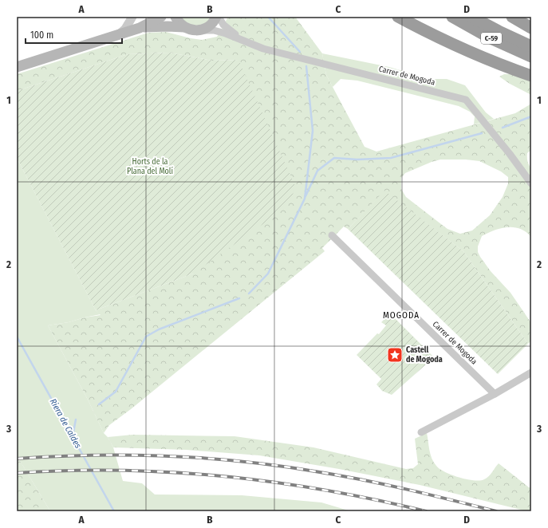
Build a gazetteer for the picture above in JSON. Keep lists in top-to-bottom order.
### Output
{
  "streets": {
    "highway": ["C-59"],
    "street": ["Carrer de Mogoda"]
  },
  "districts": ["MOGODA"],
  "water": ["Riera de Caldes"],
  "parks": ["Horts de la Plana del Molí"],
  "places": {
    "place": ["Castell de Mogoda"]
  },
  "scale_bar": "100 m",
  "grid": {
    "columns": [
      "A",
      "B",
      "C",
      "D"
    ],
    "rows": ["1", "2", "3"]
  }
}
